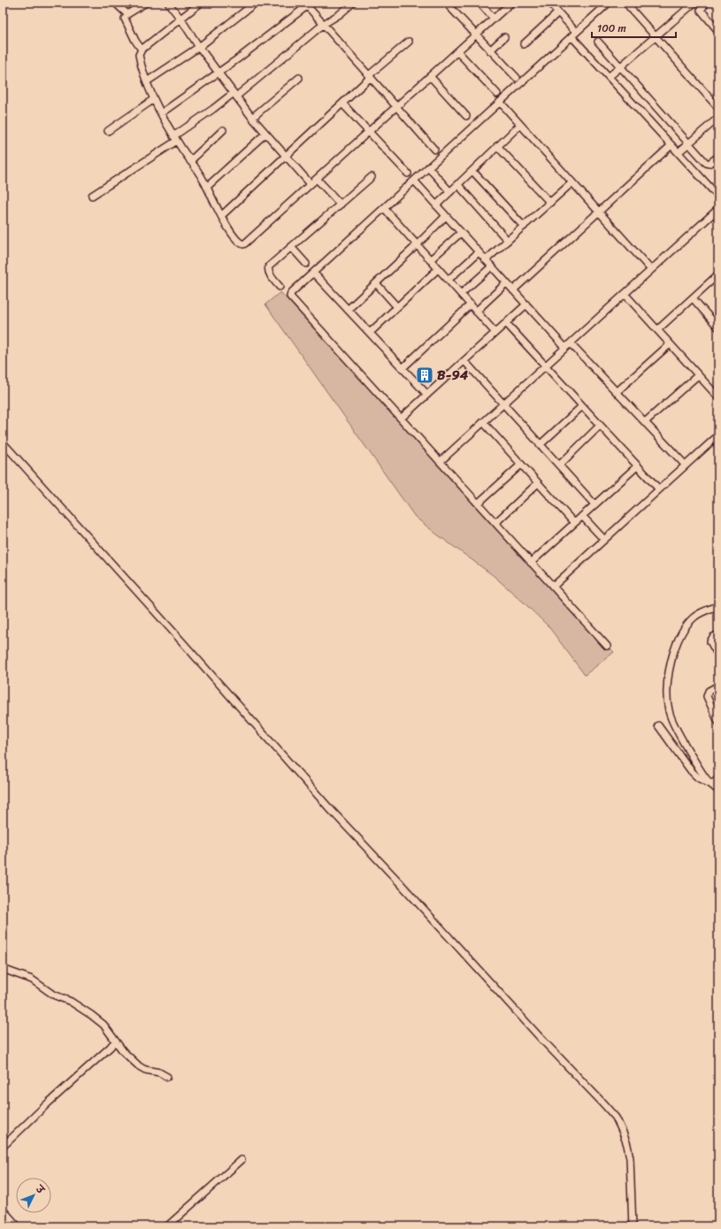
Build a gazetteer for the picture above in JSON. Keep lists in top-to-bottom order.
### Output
{
  "places": {
    "building": ["B-94"]
  },
  "scale_bar": "100 m",
  "north": "top right"
}
